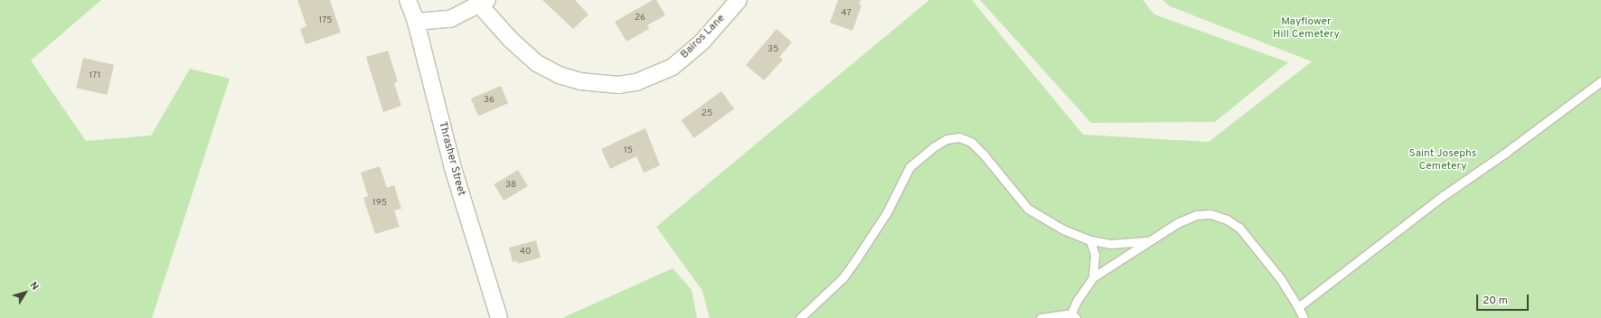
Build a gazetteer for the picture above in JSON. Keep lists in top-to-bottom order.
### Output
{
  "streets": {
    "street": ["Bairos Lane", "Thrasher Street"]
  },
  "parks": ["Mayflower Hill Cemetery", "Saint Josephs Cemetery"],
  "house_numbers": [
    "47",
    "26",
    "175",
    "35",
    "171",
    "36",
    "25",
    "15",
    "38",
    "195",
    "40"
  ],
  "scale_bar": "20 m",
  "north": "top right"
}
